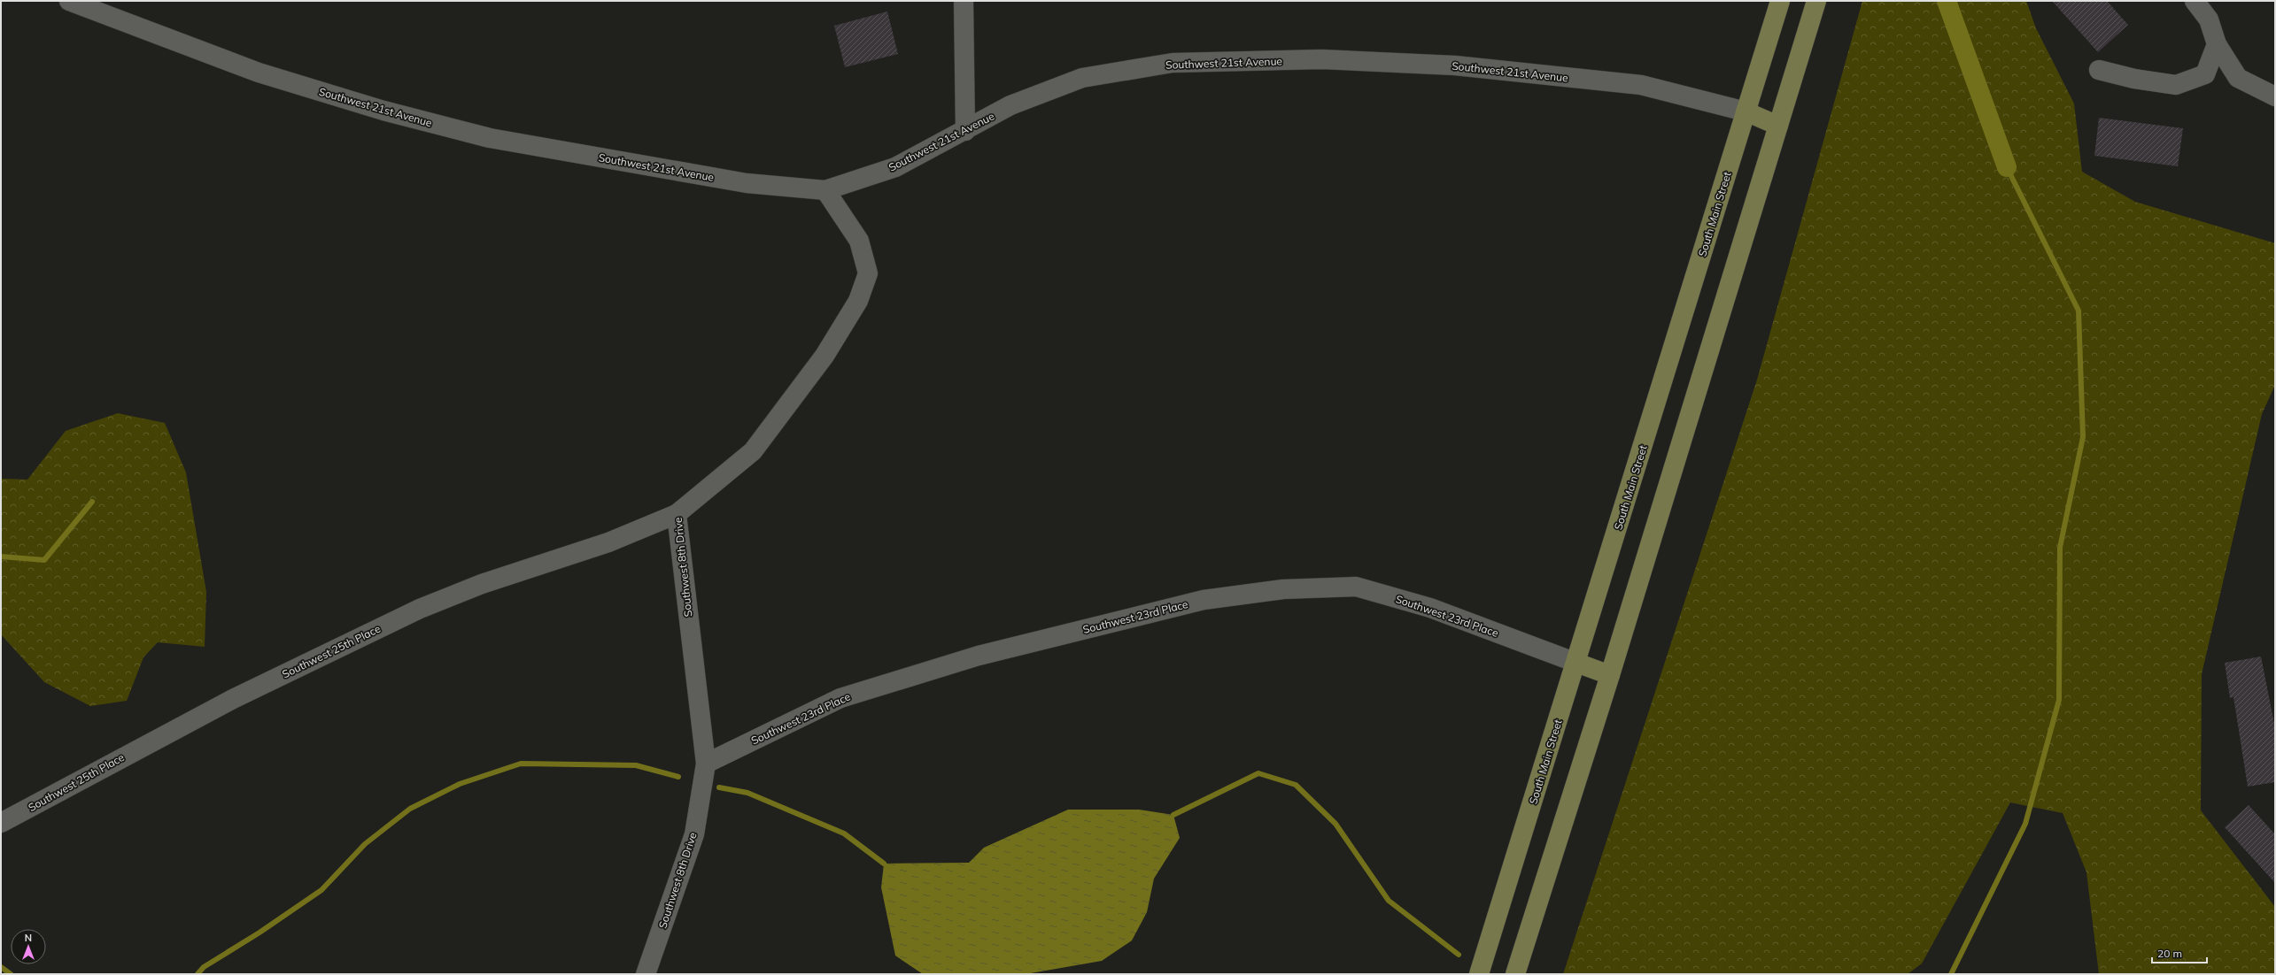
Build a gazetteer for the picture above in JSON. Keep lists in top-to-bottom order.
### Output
{
  "streets": {
    "main road": ["South Main Street"],
    "street": [
      "Southwest 21st Avenue",
      "Southwest 8th Drive",
      "Southwest 23rd Place",
      "Southwest 25th Place"
    ]
  },
  "crossings": [
    ["Southwest 21st Avenue", "South Main Street"],
    ["Southwest 21st Avenue", "Southwest 8th Drive"],
    ["South Main Street", "Southwest 23rd Place"],
    ["Southwest 8th Drive", "Southwest 23rd Place"],
    ["Southwest 8th Drive", "Southwest 25th Place"]
  ],
  "scale_bar": "20 m",
  "north": "top"
}
